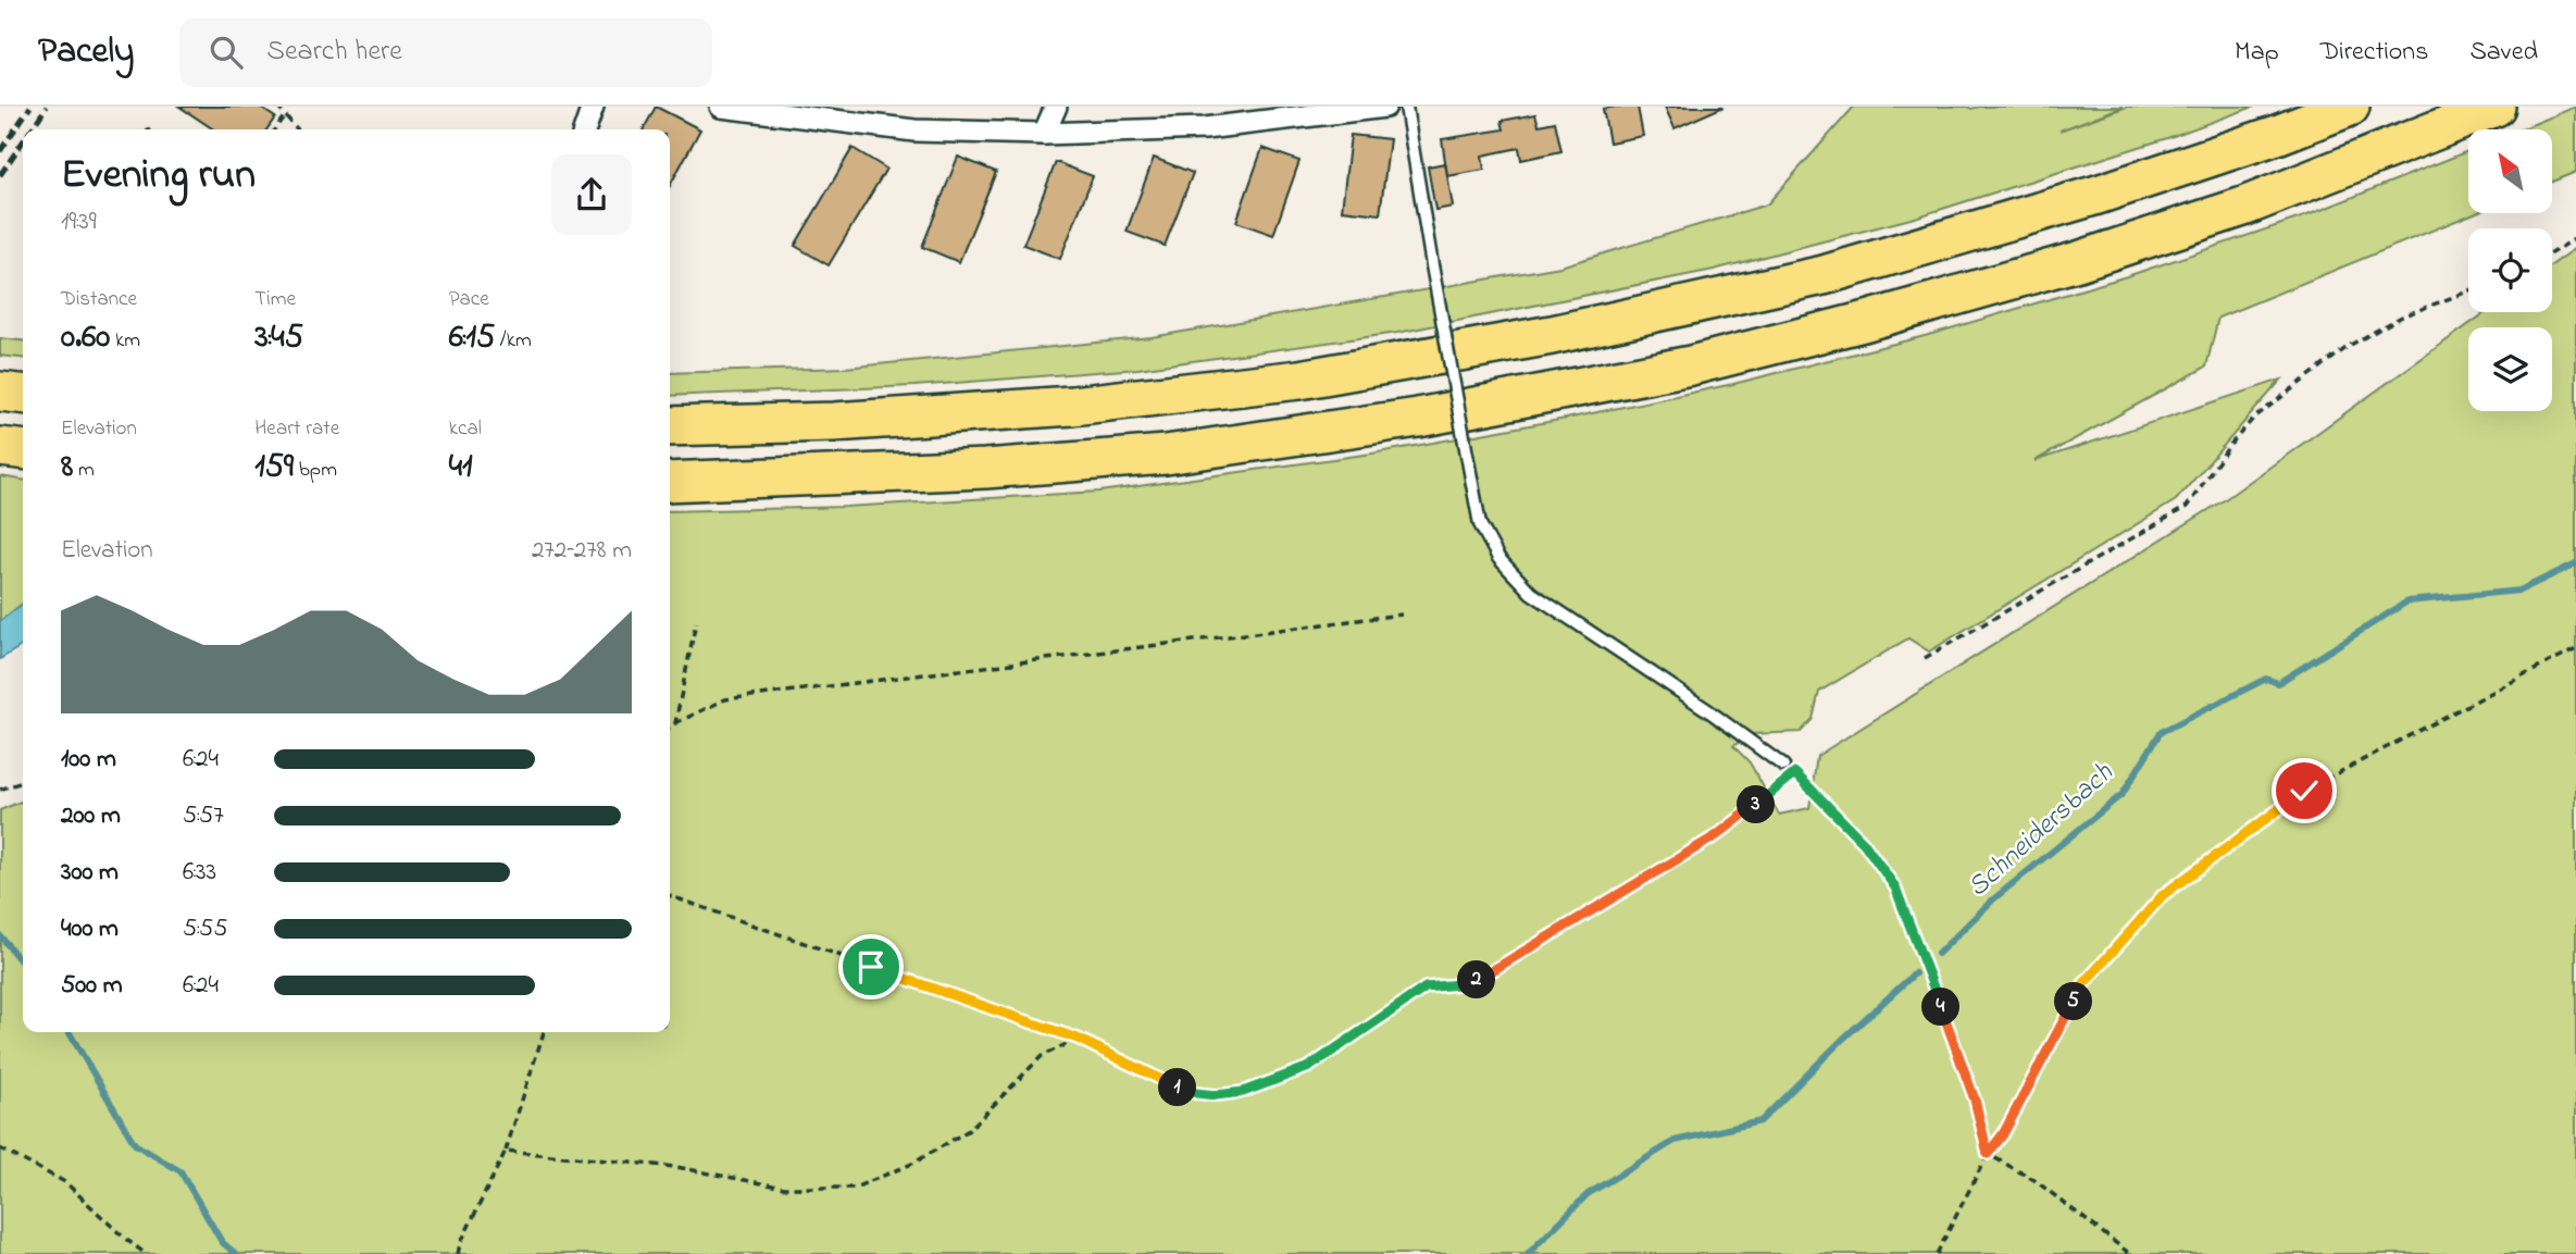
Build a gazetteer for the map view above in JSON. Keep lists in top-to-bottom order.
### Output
{
  "water": ["Schneidersbach"],
  "north": "top left",
  "page": {
    "header": "Pacely",
    "search": "Search here",
    "nav": ["Map", "Directions", "Saved"],
    "heading": ["Evening run", "19:39"],
    "stats": [
      ["Distance", "0.60 km"],
      ["Time", "3:45"],
      ["Pace", "6:15 /km"],
      ["Elevation", "8 m"],
      ["Heart rate", "159 bpm"],
      ["kcal", "41"]
    ],
    "chart": ["Elevation", "272–278 m"],
    "list": [
      {
        "name": "100 m",
        "note": "6:24"
      },
      {
        "name": "200 m",
        "note": "5:57"
      },
      {
        "name": "300 m",
        "note": "6:33"
      },
      {
        "name": "400 m",
        "note": "5:55"
      },
      {
        "name": "500 m",
        "note": "6:24"
      }
    ],
    "pins": [
      "3",
      "2",
      "5",
      "4",
      "1"
    ]
  }
}
